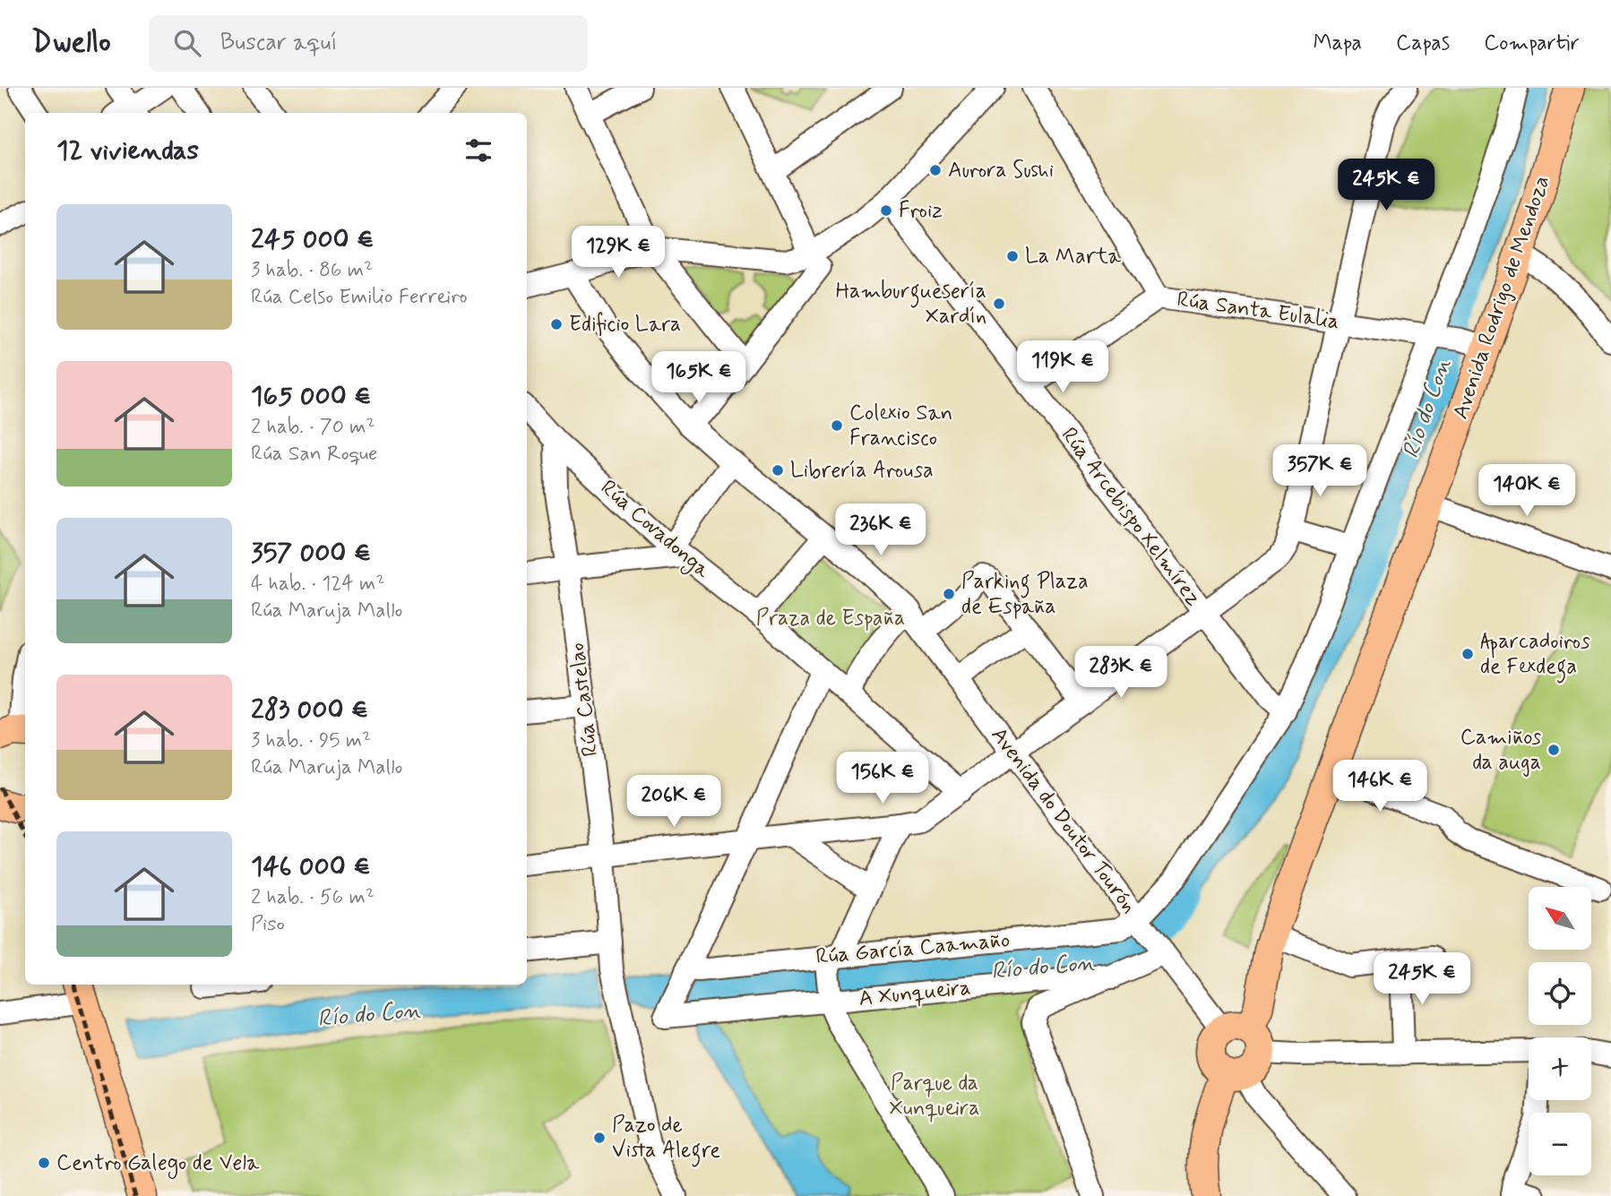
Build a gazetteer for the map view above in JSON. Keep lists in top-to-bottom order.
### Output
{
  "streets": {
    "main road": ["Avenida Rodrigo de Mendoza"],
    "street": [
      "Rúa Santa Eulalia",
      "Rúa Arcebispo Xelmírez",
      "Rúa Covadonga",
      "Rúa Castelao",
      "Avenida do Doutor Tourón",
      "Rúa García Caamaño",
      "A Xunqueira"
    ]
  },
  "crossings": [
    ["Avenida Rodrigo de Mendoza", "Rúa Santa Eulalia"],
    ["Avenida Rodrigo de Mendoza", "Avenida do Doutor Tourón"],
    ["Rúa Covadonga", "Rúa Castelao"],
    ["Avenida do Doutor Tourón", "Rúa García Caamaño"],
    ["Rúa García Caamaño", "A Xunqueira"]
  ],
  "water": ["Río do Con"],
  "parks": ["Praza de España", "Parque da Xunqueira"],
  "places": [
    "Aurora Sushi",
    "Froiz",
    "La Marta",
    "Hamburguesería Xardín",
    "Edificio Lara",
    "Colexio San Francisco",
    "Librería Arousa",
    "Parking Plaza de España",
    "Aparcadoiros de Fexdega",
    "Camiños da auga",
    "Pazo de Vista Alegre",
    "Centro Galego de Vela"
  ],
  "north": "top left",
  "page": {
    "header": "Dwello",
    "search": "Buscar aquí",
    "nav": ["Mapa", "Capas", "Compartir"],
    "heading": "12 viviendas",
    "price": [
      "245K €",
      "129K €",
      "119K €",
      "165K €",
      "357K €",
      "140K €",
      "236K €",
      "283K €",
      "156K €",
      "146K €",
      "206K €",
      "245K €"
    ],
    "list": [
      {
        "name": "245 000 €",
        "note": "3 hab. · 86 m² · Rúa Celso Emilio Ferreiro"
      },
      {
        "name": "165 000 €",
        "note": "2 hab. · 70 m² · Rúa San Roque"
      },
      {
        "name": "357 000 €",
        "note": "4 hab. · 124 m² · Rúa Maruja Mallo"
      },
      {
        "name": "283 000 €",
        "note": "3 hab. · 95 m² · Rúa Maruja Mallo"
      },
      {
        "name": "146 000 €",
        "note": "2 hab. · 56 m² · Piso"
      }
    ],
    "map_buttons": ["+", "−"]
  }
}
